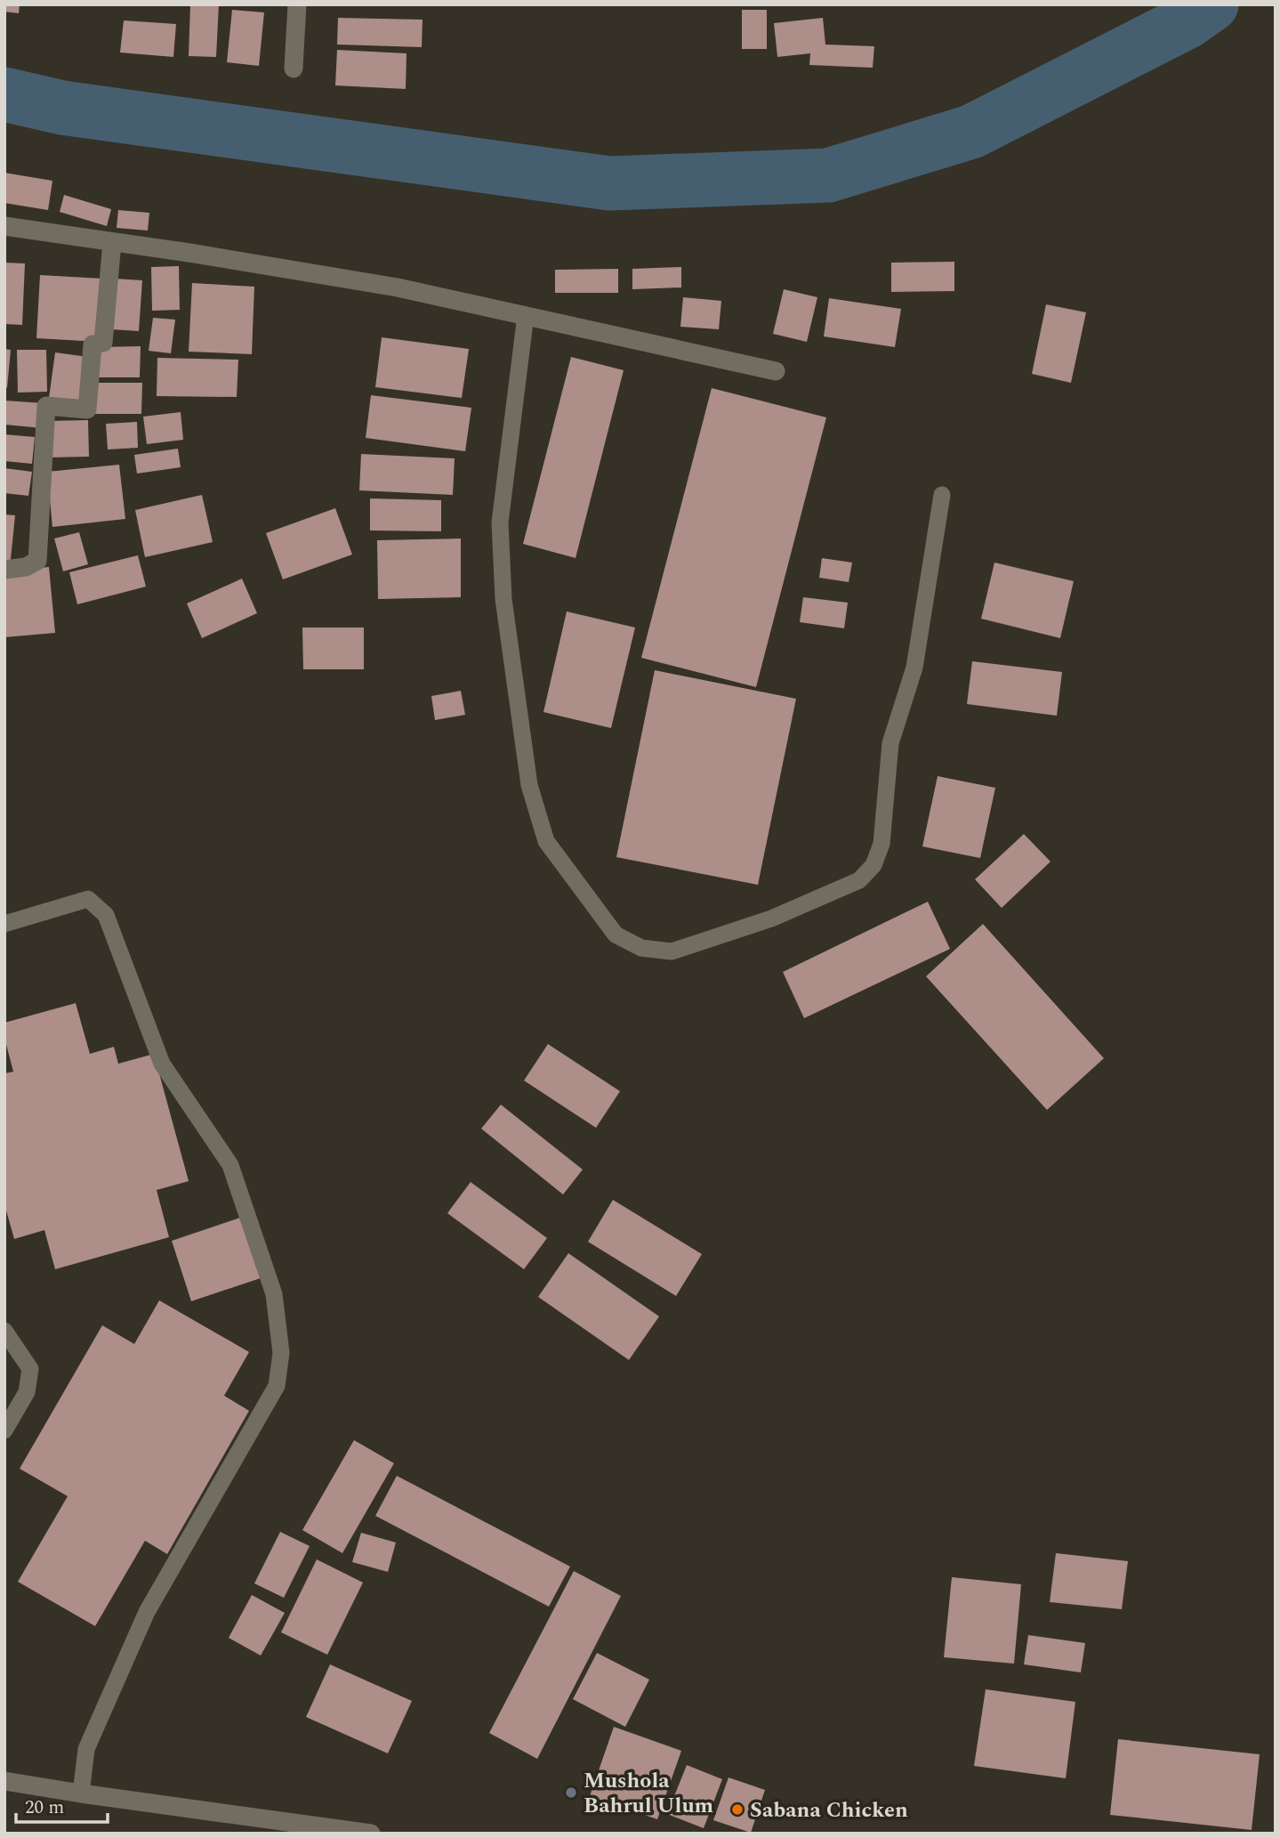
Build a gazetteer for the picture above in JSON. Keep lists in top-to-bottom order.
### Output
{
  "places": ["Mushola Bahrul Ulum", "Sabana Chicken"],
  "scale_bar": "20 m"
}
